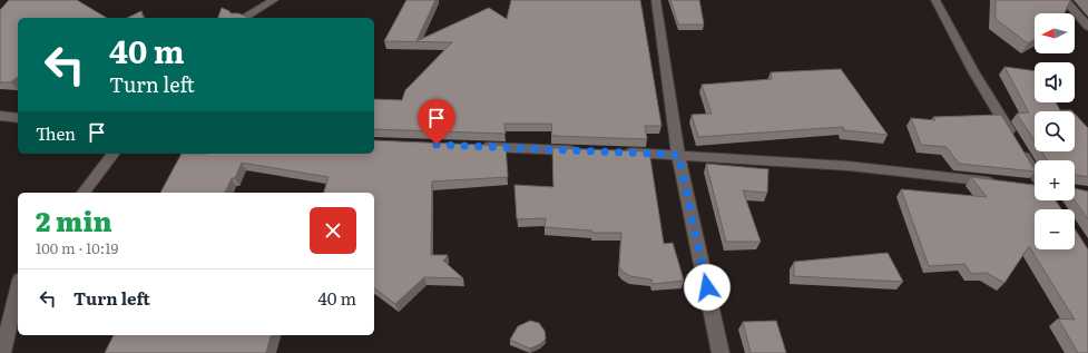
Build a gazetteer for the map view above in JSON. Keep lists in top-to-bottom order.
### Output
{
  "north": "left",
  "page": {
    "map_buttons": ["+", "−"],
    "turn": ["40 m", "Turn left"],
    "then": "Then",
    "heading": ["2 min", "100 m · 10:19"],
    "list": [
      {
        "name": "Turn left",
        "value": "40 m"
      }
    ]
  }
}
